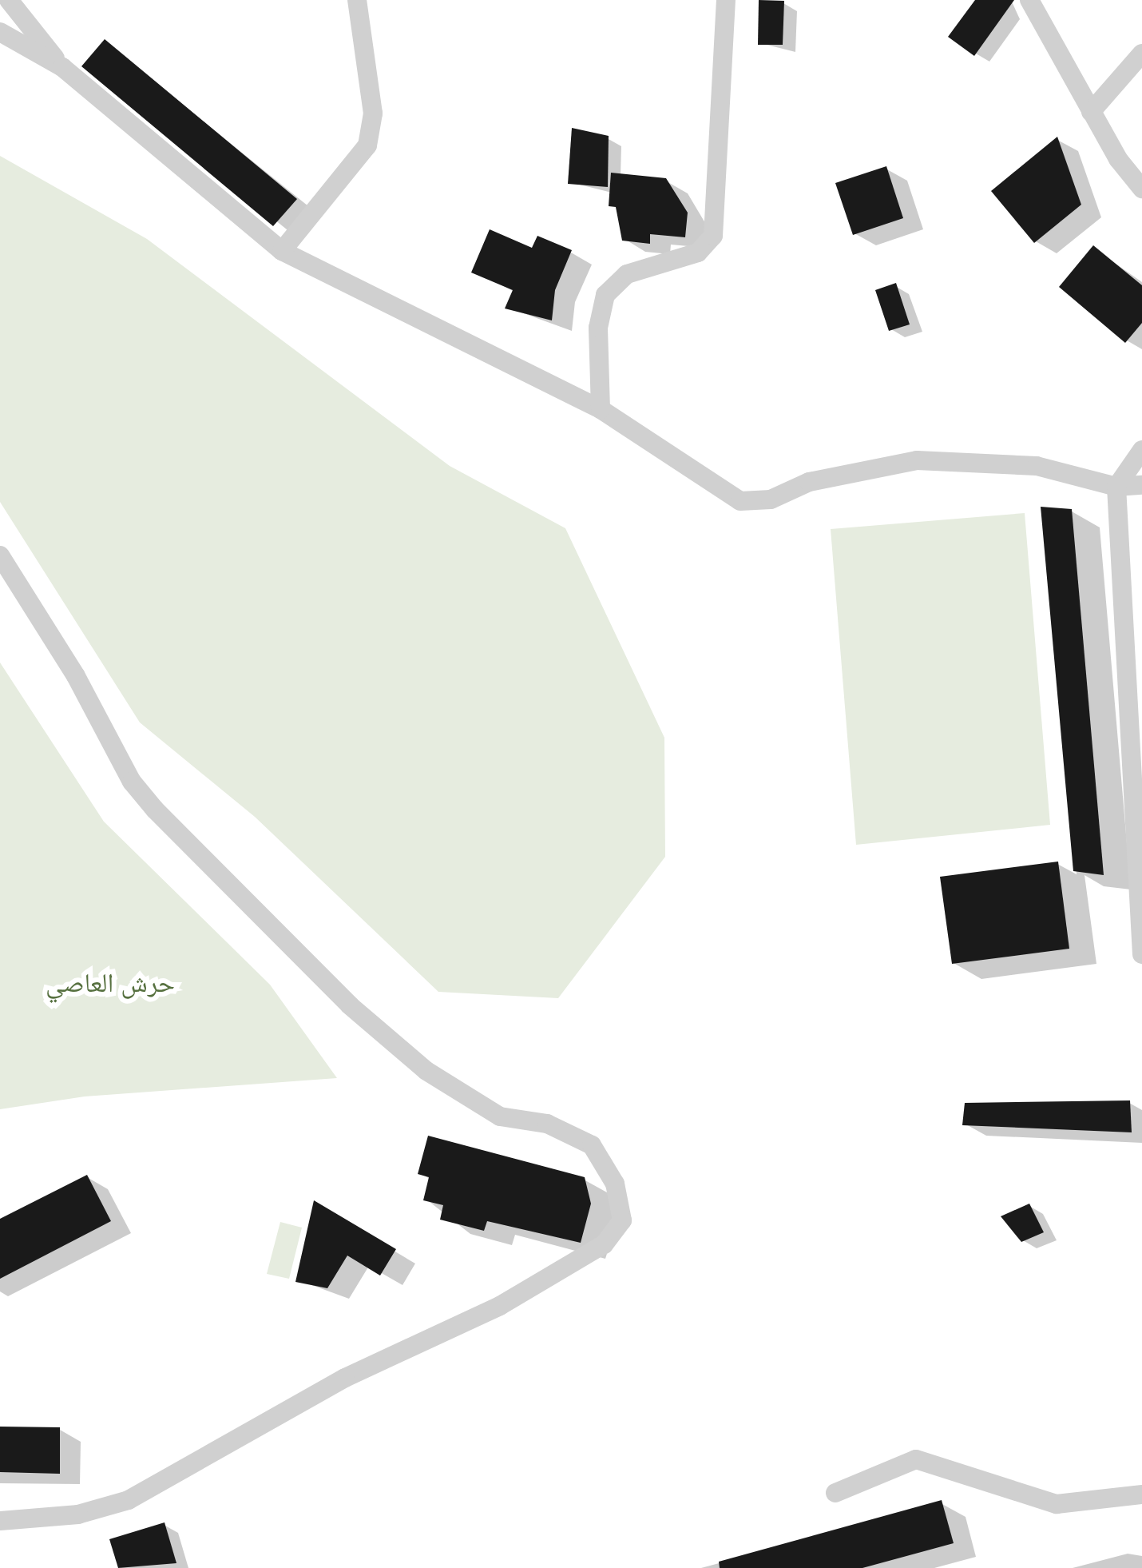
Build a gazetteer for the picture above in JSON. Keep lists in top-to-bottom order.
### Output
{
  "parks": ["حرش العاصي"]
}
